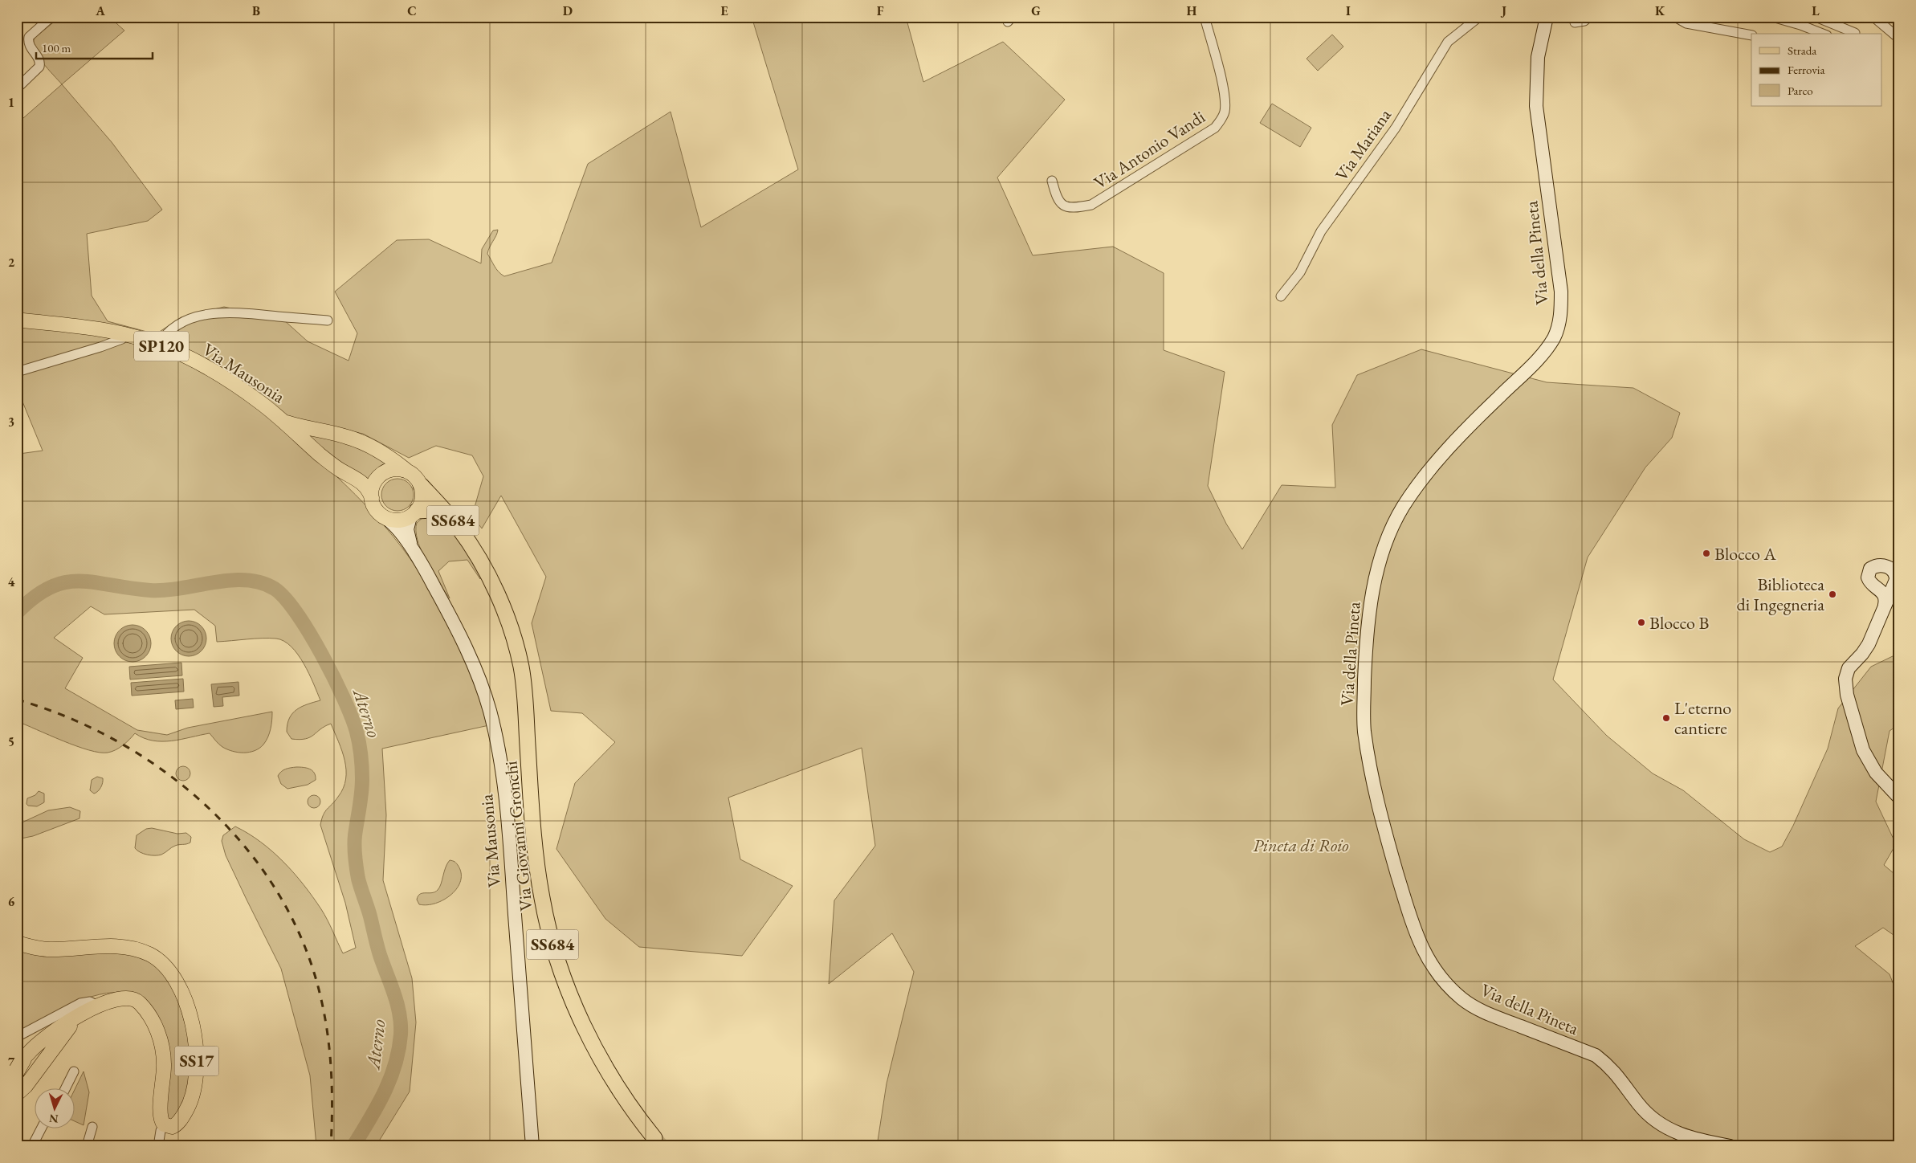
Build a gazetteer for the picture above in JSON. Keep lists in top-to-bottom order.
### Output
{
  "streets": {
    "highway": ["SS684", "Via Giovanni Gronchi"],
    "main road": [
      "Via della Pineta",
      "SP120",
      "Via Mausonia",
      "SS17"
    ],
    "street": ["Via Mariana", "Via Antonio Vandi"]
  },
  "crossings": [
    ["Via Mausonia", "Via Giovanni Gronchi"]
  ],
  "water": ["Aterno"],
  "parks": ["Pineta di Roio"],
  "places": [
    "Blocco A",
    "Biblioteca di Ingegneria",
    "Blocco B",
    "L'eterno cantiere"
  ],
  "legend": ["Strada", "Ferrovia", "Parco"],
  "scale_bar": "100 m",
  "north": "bottom",
  "grid": {
    "columns": [
      "A",
      "B",
      "C",
      "D",
      "E",
      "F",
      "G",
      "H",
      "I",
      "J",
      "K",
      "L"
    ],
    "rows": [
      "1",
      "2",
      "3",
      "4",
      "5",
      "6",
      "7"
    ]
  }
}
